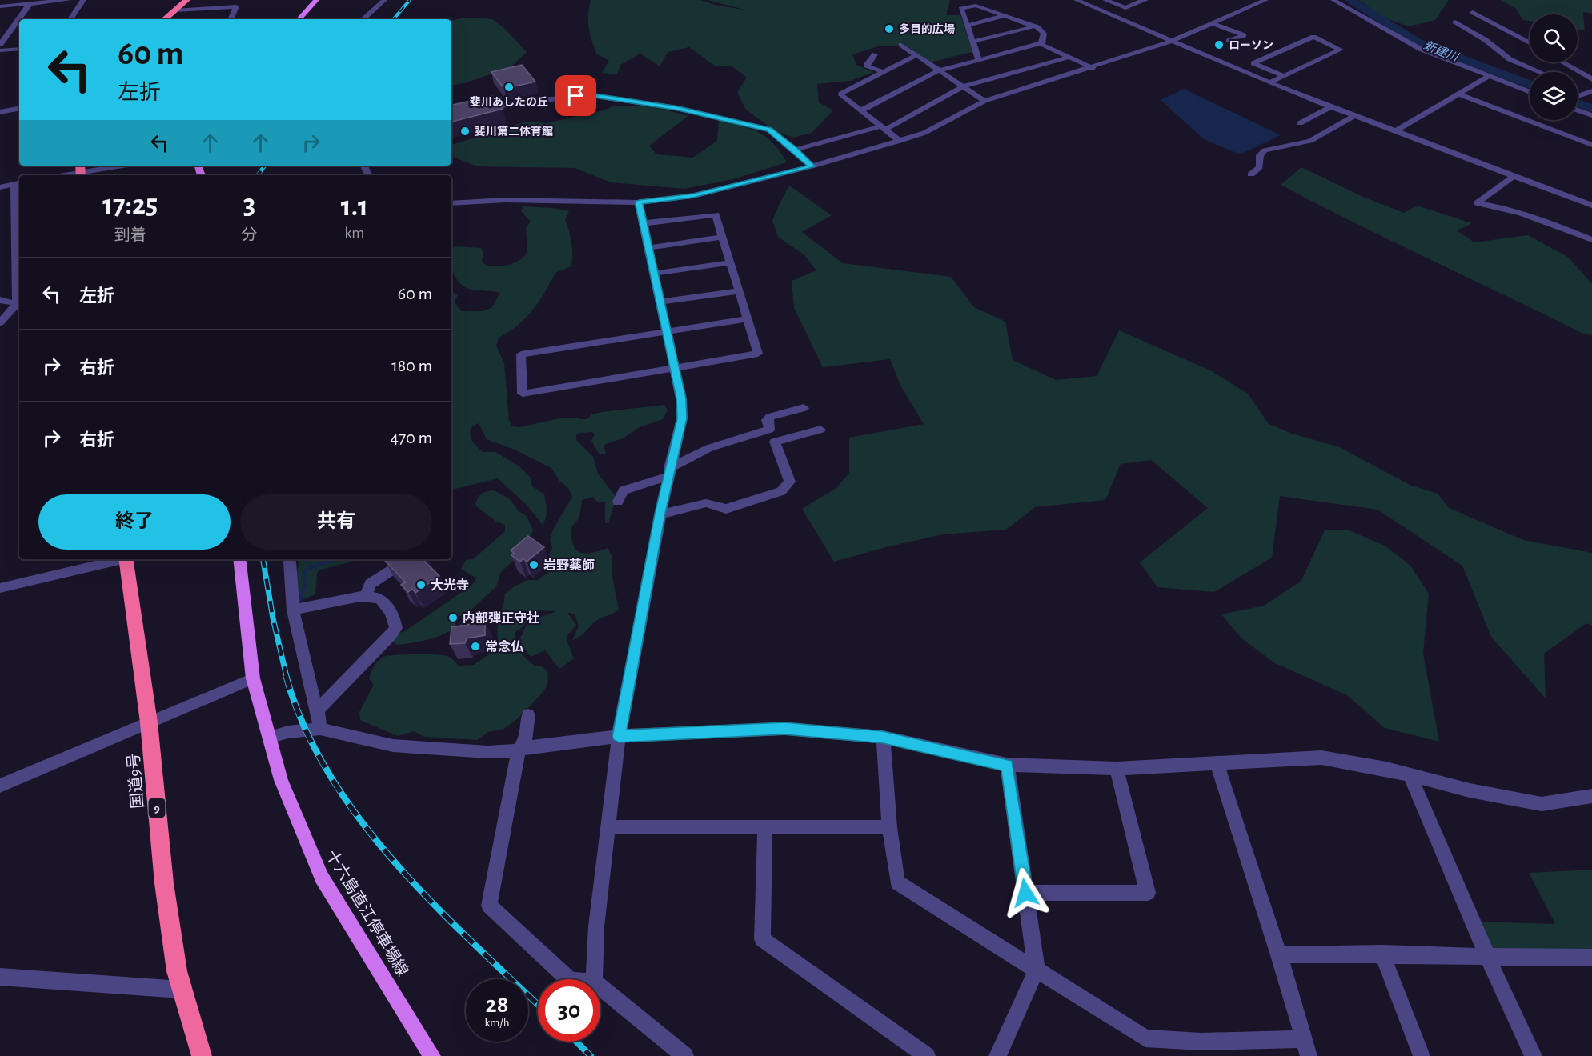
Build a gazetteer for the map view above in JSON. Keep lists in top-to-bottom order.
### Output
{
  "streets": {
    "highway": ["国道9号", "9"],
    "main road": ["十六島直江停車場線"]
  },
  "water": ["新建川"],
  "places": [
    "多目的広場",
    "ローソン",
    "斐川あしたの丘",
    "斐川第二体育館",
    "岩野薬師",
    "大光寺",
    "内部弾正守社",
    "常念仏"
  ],
  "page": {
    "turn": ["60 m", "左折"],
    "eta": [
      "17:25",
      "到着",
      "3",
      "分",
      "1.1",
      "km"
    ],
    "list": [
      {
        "name": "左折",
        "value": "60 m"
      },
      {
        "name": "右折",
        "value": "180 m"
      },
      {
        "name": "右折",
        "value": "470 m"
      }
    ],
    "buttons": ["終了", "共有"],
    "speed": "28 km/h",
    "limit": "30"
  }
}
